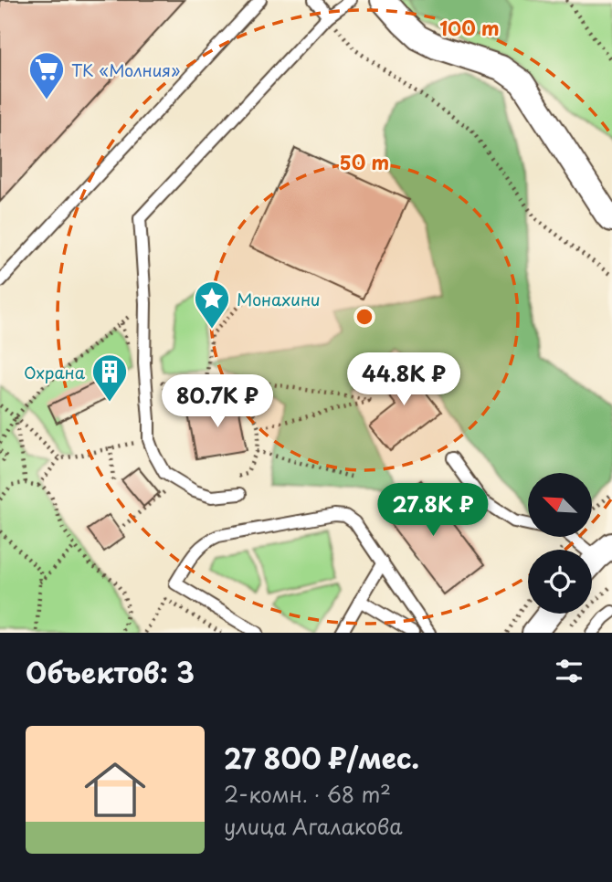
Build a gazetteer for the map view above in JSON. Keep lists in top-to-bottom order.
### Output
{
  "places": {
    "supermarket": ["ТК «Молния»"],
    "place": ["Монахини"],
    "building": ["Охрана"]
  },
  "north": "top left",
  "page": {
    "price": ["44.8K ₽", "80.7K ₽", "27.8K ₽"],
    "heading": "Объектов: 3",
    "list": [
      {
        "name": "27 800 ₽/мес.",
        "note": "2-комн. · 68 m² · улица Агалакова"
      }
    ]
  },
  "rings": ["100 m", "50 m"]
}
